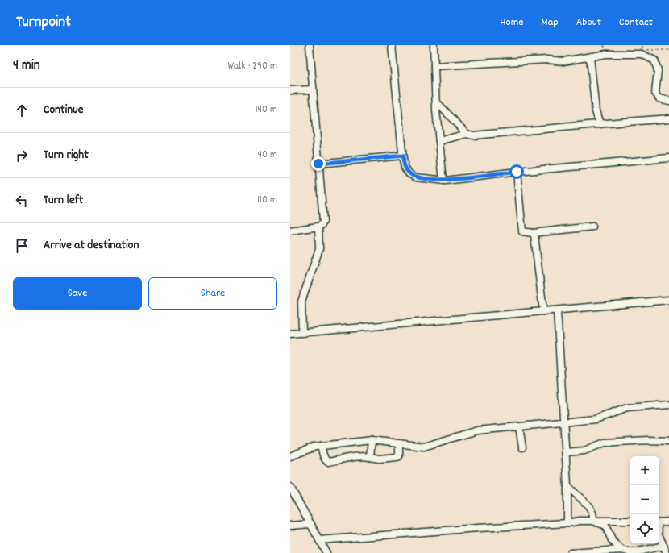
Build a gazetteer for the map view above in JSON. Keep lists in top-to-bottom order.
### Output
{
  "page": {
    "header": "Turnpoint",
    "nav": [
      "Home",
      "Map",
      "About",
      "Contact"
    ],
    "heading": ["4 min", "Walk · 290 m"],
    "list": [
      ["Continue", "140 m"],
      ["Turn right", "40 m"],
      ["Turn left", "110 m"],
      "Arrive at destination"
    ],
    "buttons": ["Save", "Share"],
    "map_buttons": ["+", "−"]
  }
}
